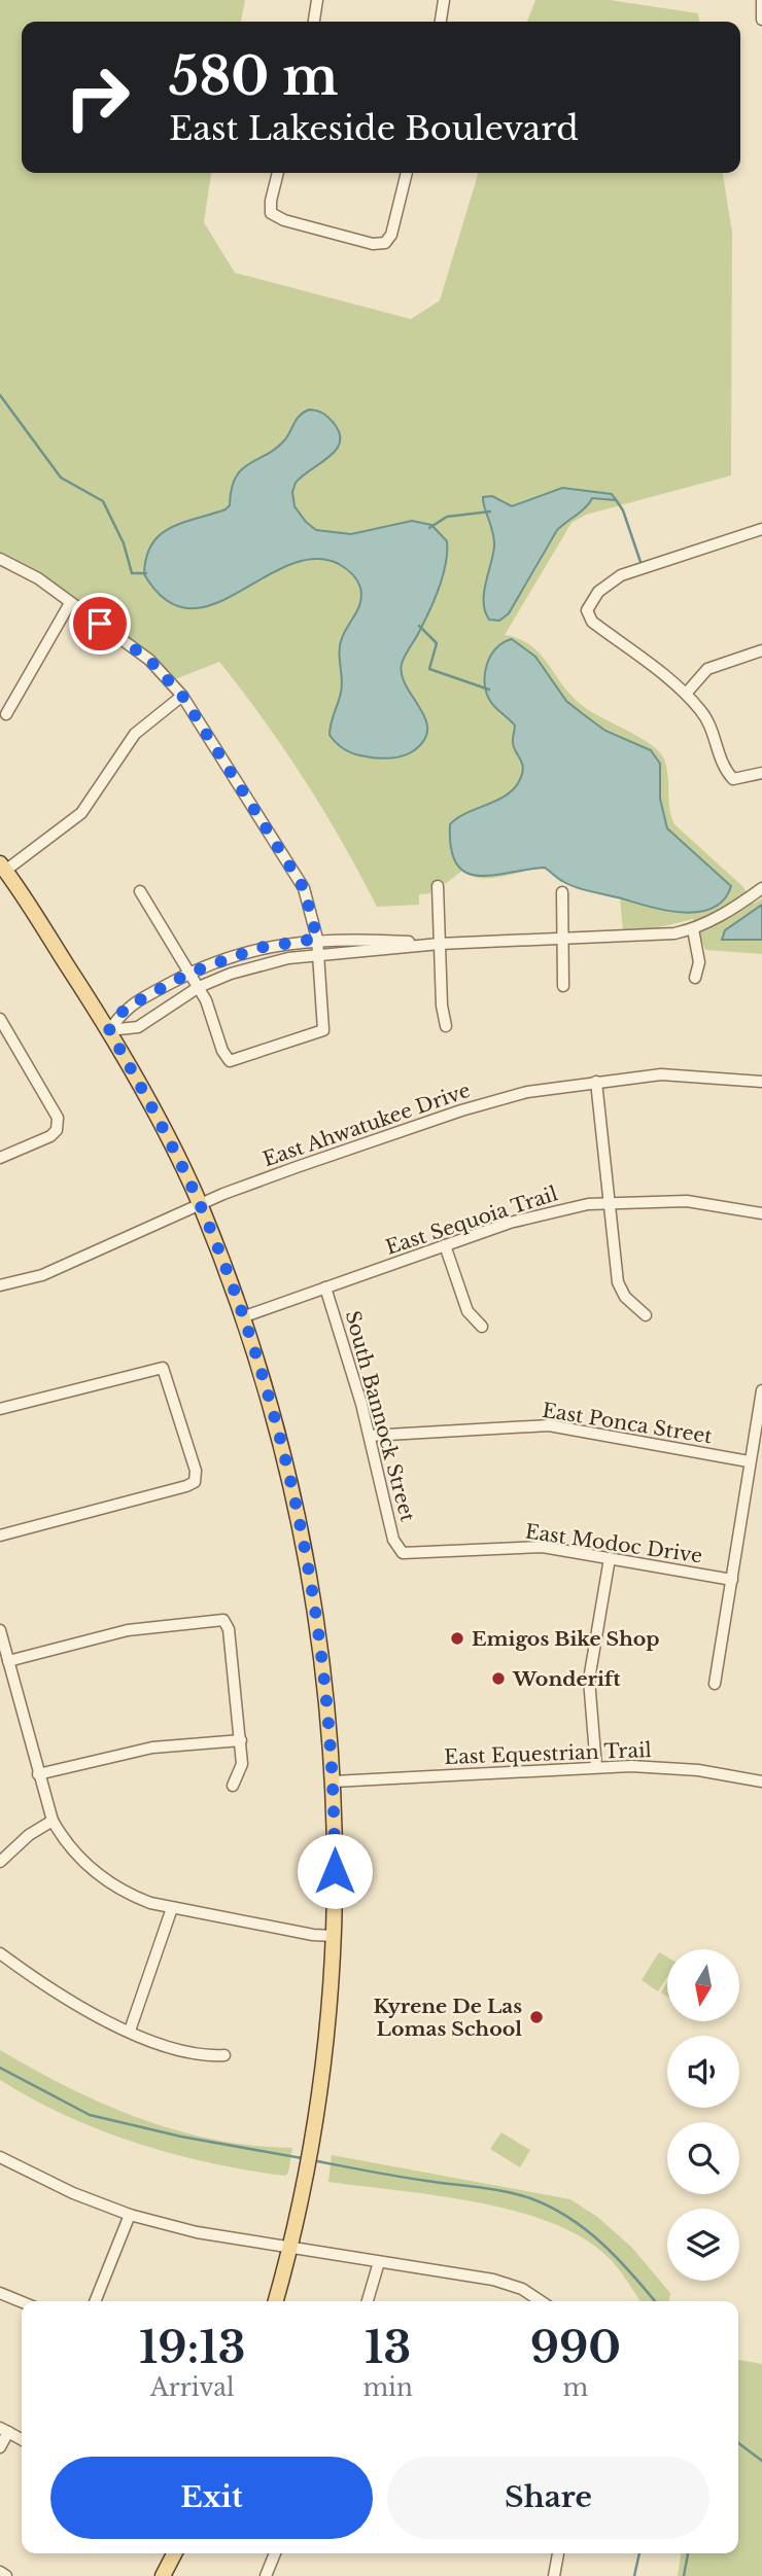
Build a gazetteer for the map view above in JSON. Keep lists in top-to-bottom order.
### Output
{
  "streets": {
    "street": [
      "East Ahwatukee Drive",
      "East Sequoia Trail",
      "South Bannock Street",
      "East Ponca Street",
      "East Modoc Drive",
      "East Equestrian Trail"
    ]
  },
  "crossings": [
    ["East Sequoia Trail", "South Bannock Street"],
    ["South Bannock Street", "East Ponca Street"],
    ["South Bannock Street", "East Modoc Drive"]
  ],
  "places": ["Emigos Bike Shop", "Wonderift", "Kyrene De Las Lomas School"],
  "north": "bottom",
  "page": {
    "turn": ["580 m", "East Lakeside Boulevard"],
    "eta": [
      "19:13",
      "Arrival",
      "13",
      "min",
      "990",
      "m"
    ],
    "buttons": ["Exit", "Share"]
  }
}
